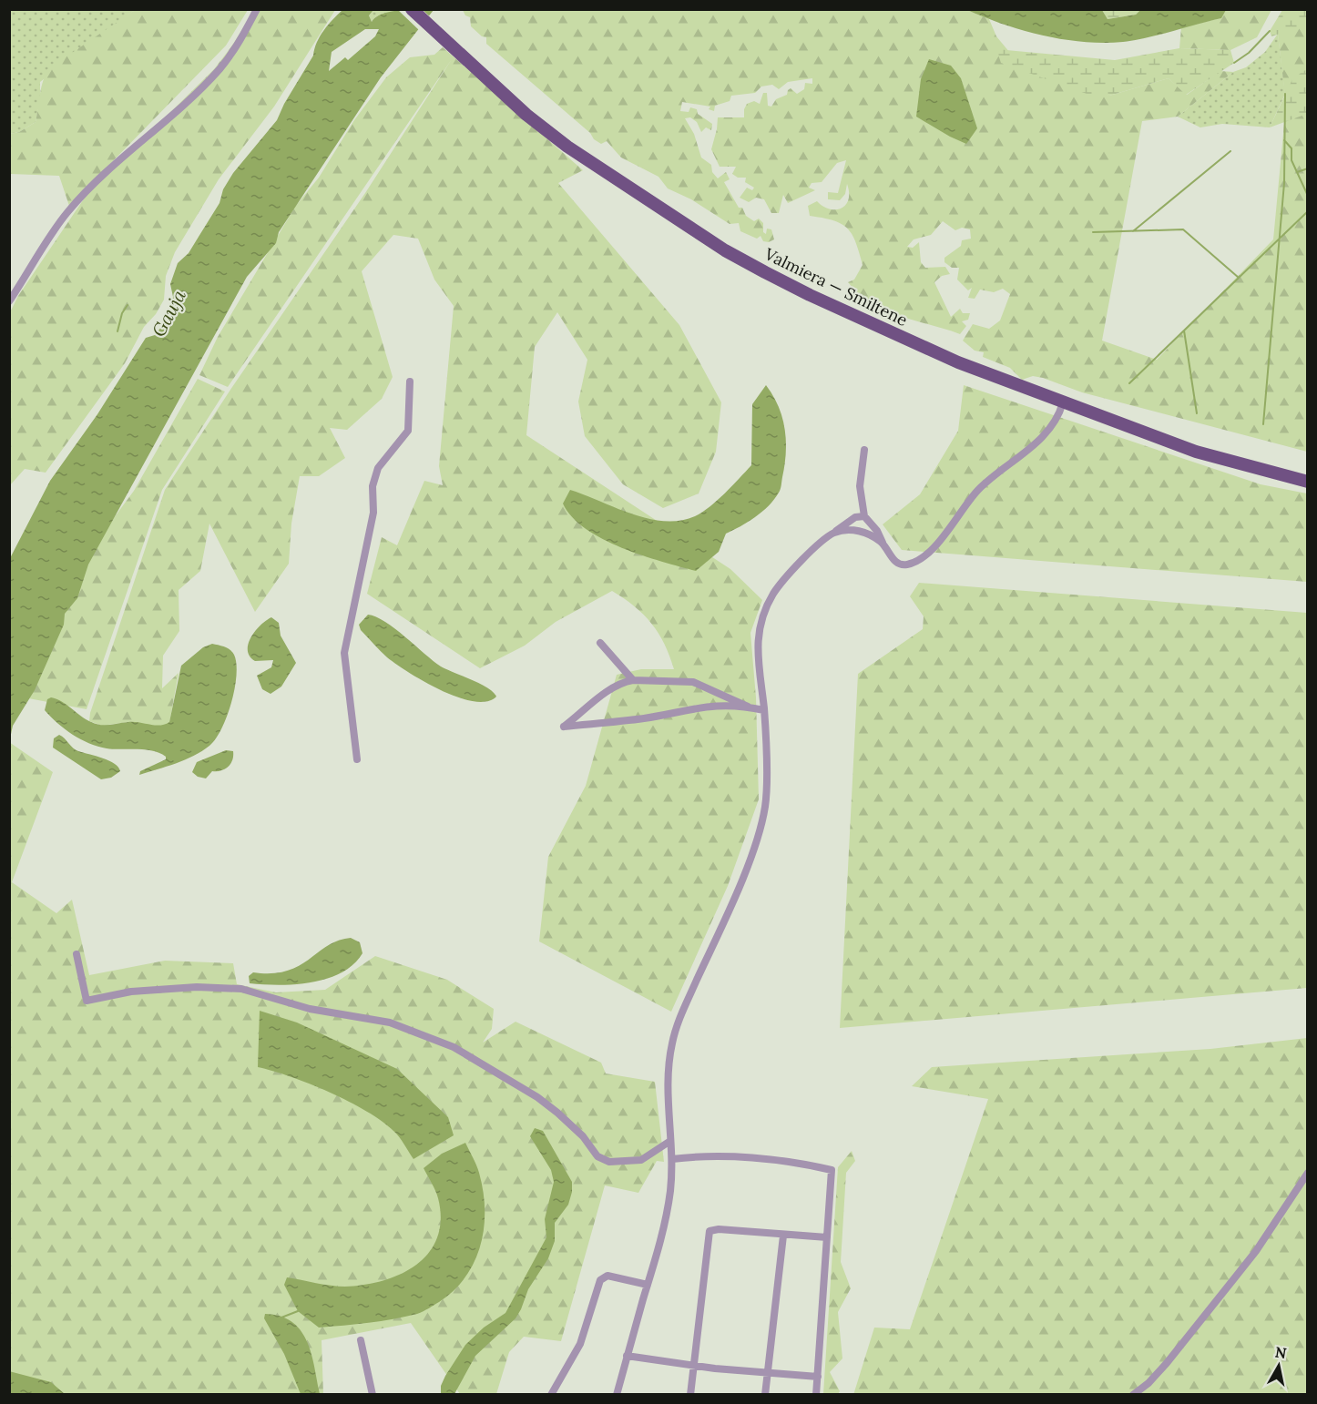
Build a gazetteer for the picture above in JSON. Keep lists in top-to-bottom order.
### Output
{
  "streets": {
    "main road": ["Valmiera — Smiltene"]
  },
  "water": ["Gauja"],
  "north": "top"
}
